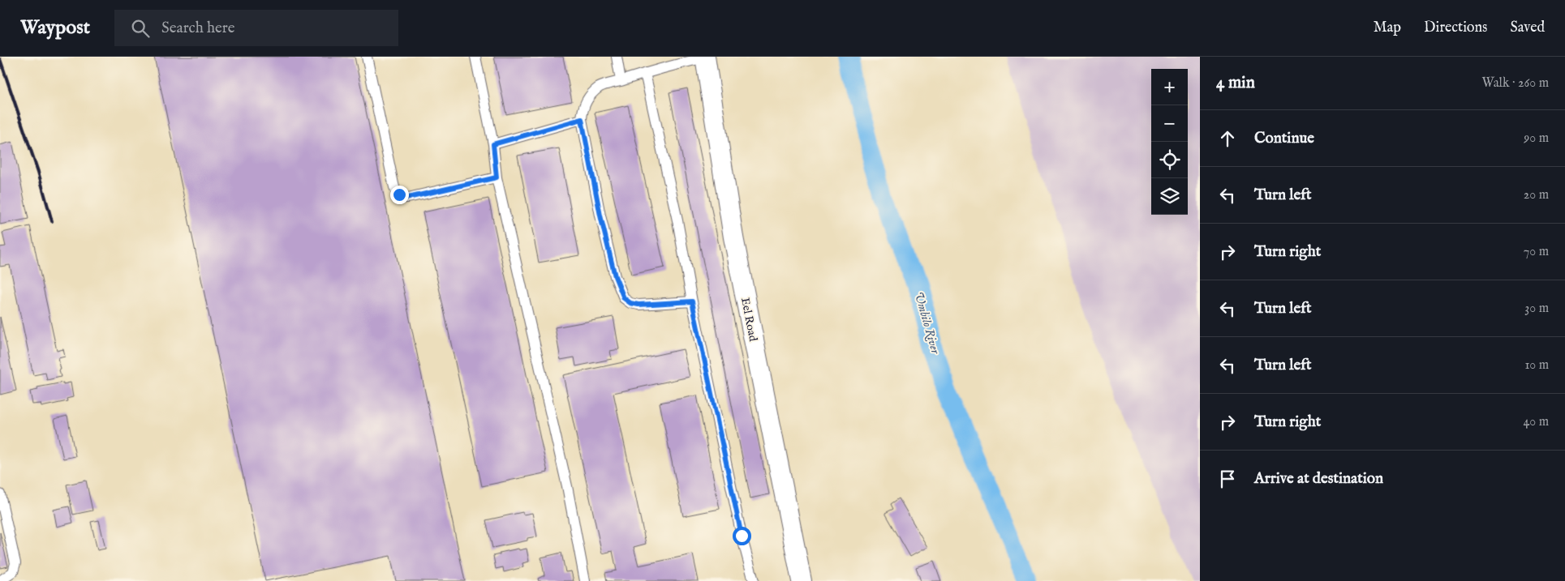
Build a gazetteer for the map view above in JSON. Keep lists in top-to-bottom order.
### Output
{
  "streets": {
    "street": ["Eel Road"]
  },
  "water": ["Umbilo River"],
  "page": {
    "header": "Waypost",
    "search": "Search here",
    "nav": ["Map", "Directions", "Saved"],
    "heading": ["4 min", "Walk · 260 m"],
    "map_buttons": ["+", "−"],
    "list": [
      ["Continue", "90 m"],
      ["Turn left", "20 m"],
      ["Turn right", "70 m"],
      ["Turn left", "30 m"],
      ["Turn left", "10 m"],
      ["Turn right", "40 m"],
      "Arrive at destination"
    ]
  }
}
